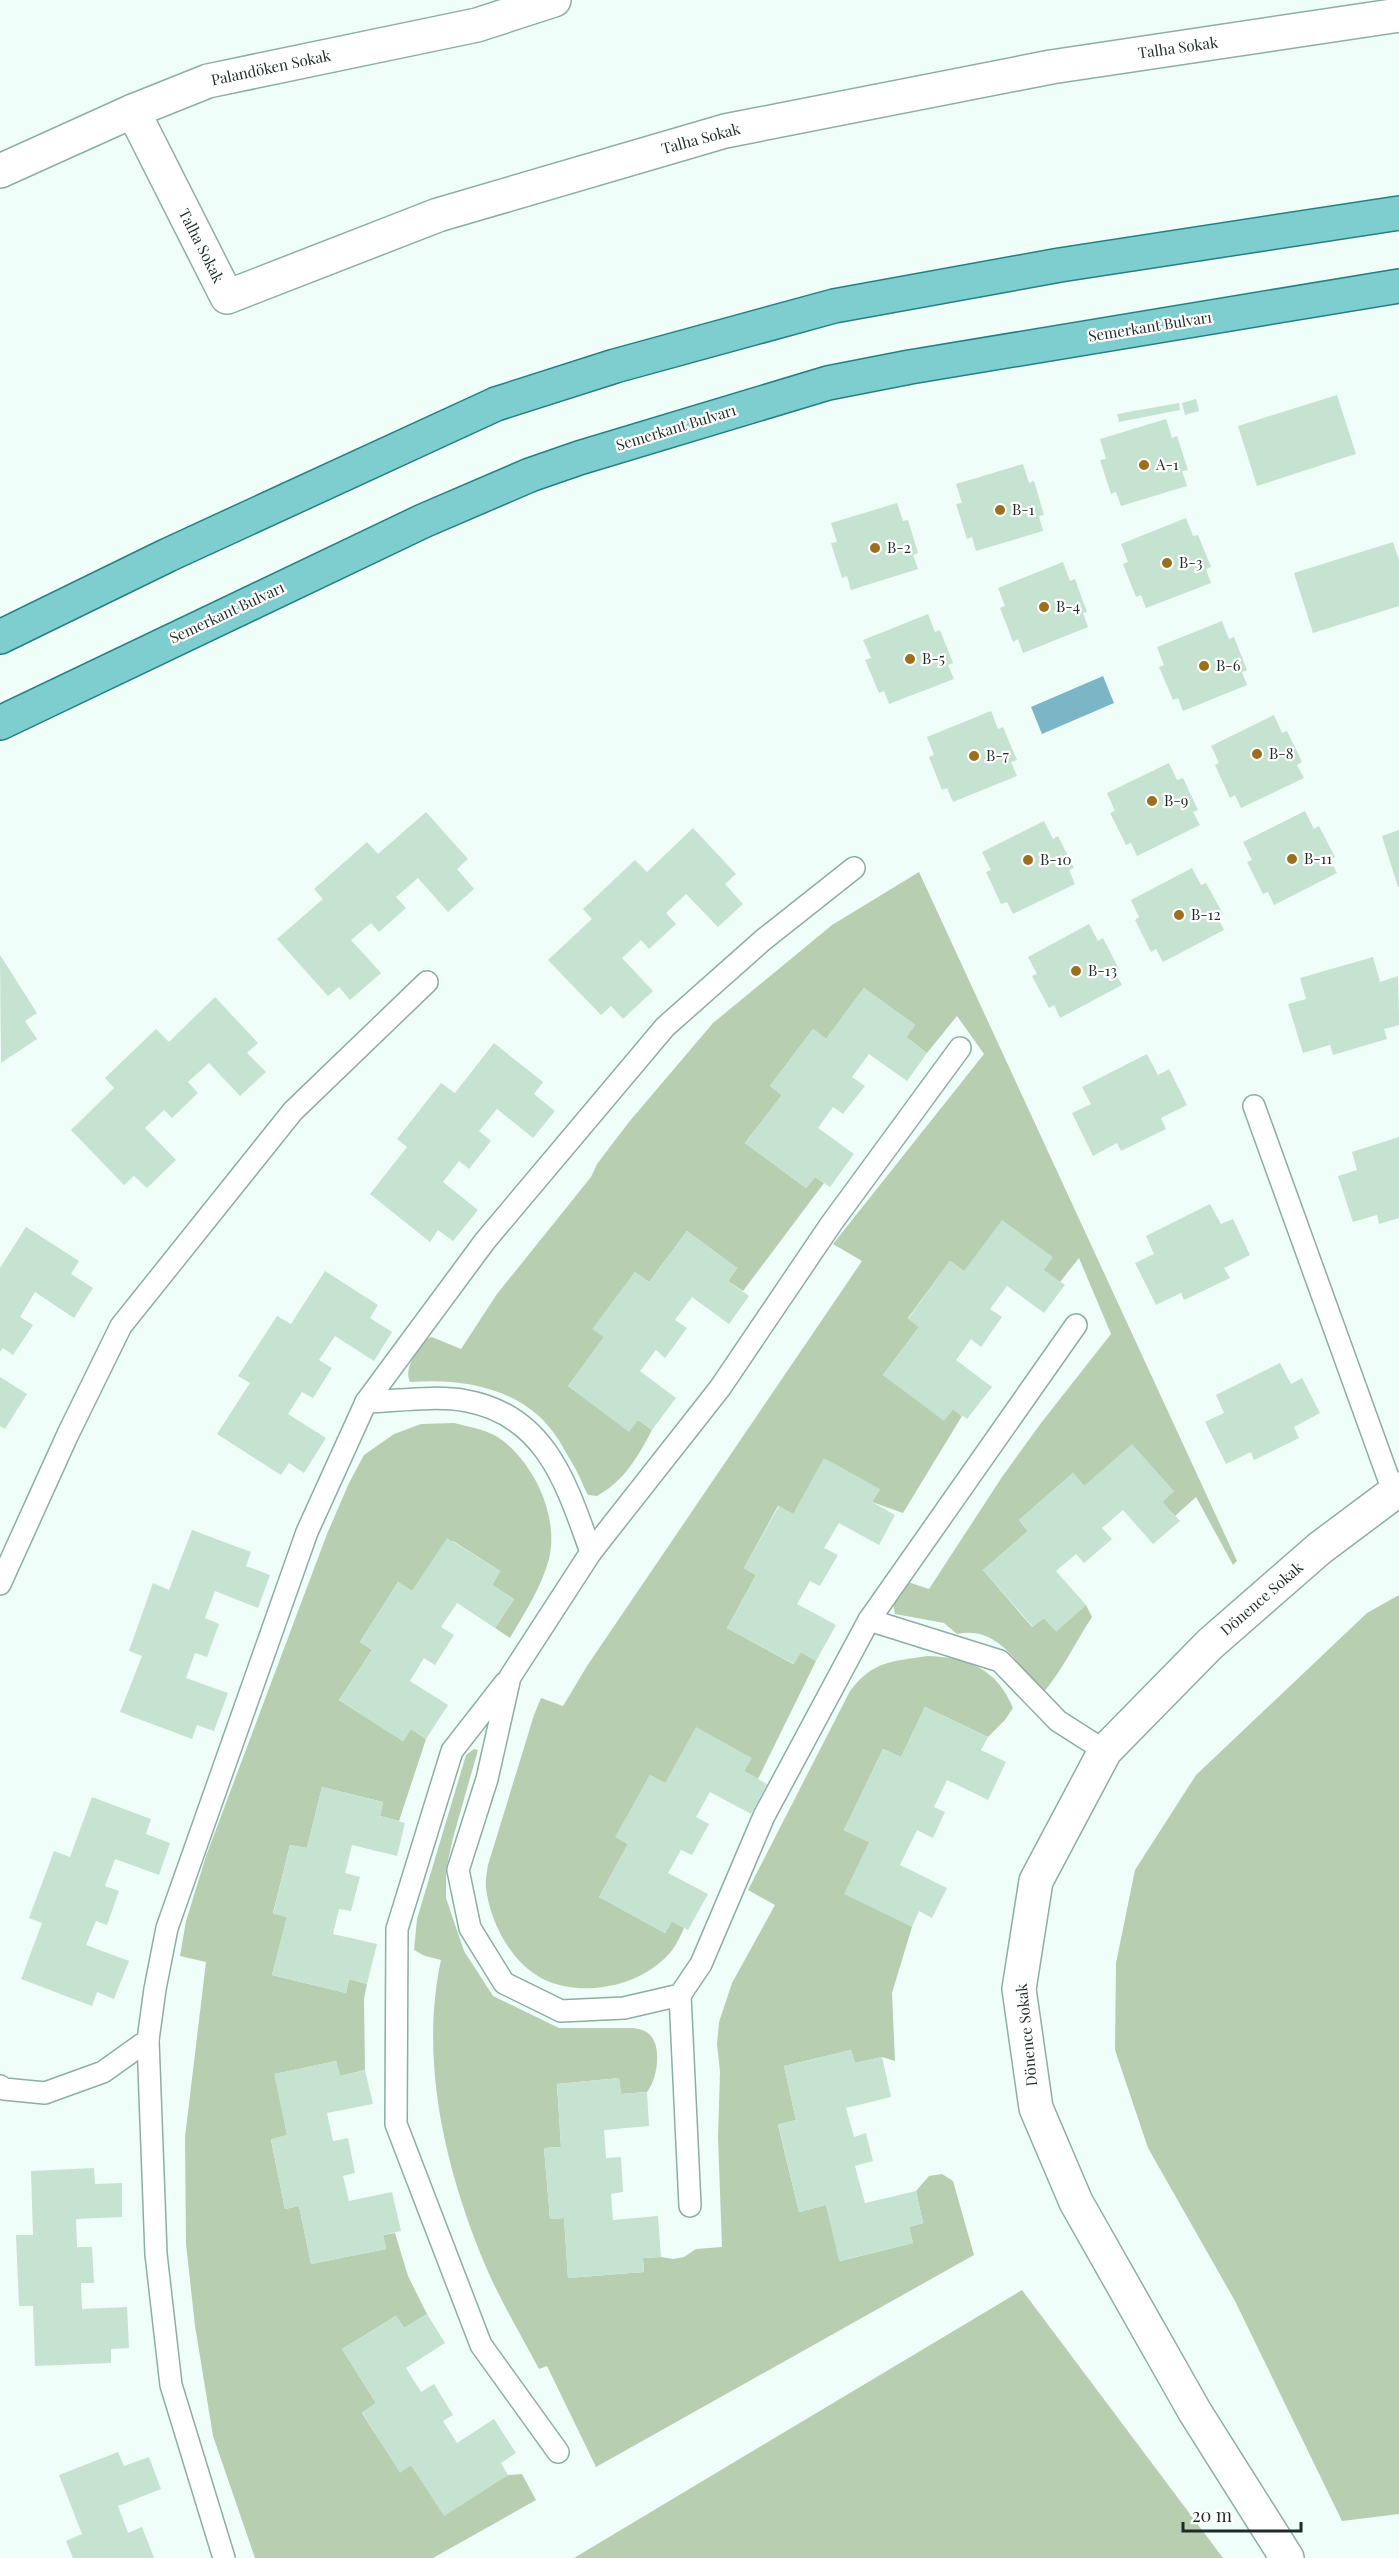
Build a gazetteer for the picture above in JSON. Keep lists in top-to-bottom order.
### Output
{
  "streets": {
    "main road": ["Semerkant Bulvarı"],
    "street": ["Talha Sokak", "Palandöken Sokak", "Dönence Sokak"]
  },
  "crossings": [
    ["Talha Sokak", "Palandöken Sokak"]
  ],
  "places": [
    "A-1",
    "B-1",
    "B-2",
    "B-3",
    "B-4",
    "B-5",
    "B-6",
    "B-8",
    "B-7",
    "B-9",
    "B-11",
    "B-10",
    "B-12",
    "B-13"
  ],
  "scale_bar": "20 m"
}
